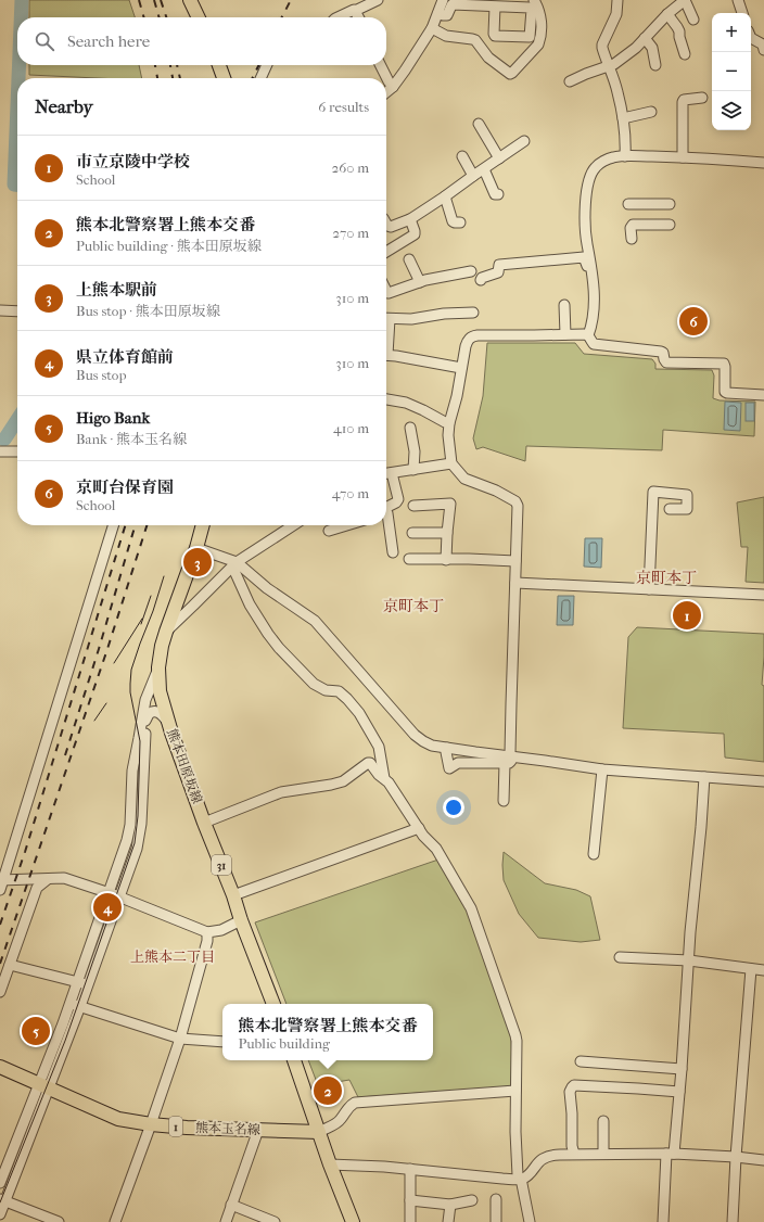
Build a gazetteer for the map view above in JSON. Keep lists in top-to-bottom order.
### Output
{
  "streets": {
    "main road": [
      "熊本田原坂線",
      "31",
      "1",
      "熊本玉名線"
    ]
  },
  "districts": ["京町本丁", "京町本丁", "上熊本二丁目"],
  "page": {
    "map_buttons": ["+", "−"],
    "search": "Search here",
    "heading": ["Nearby", "6 results"],
    "list": [
      {
        "mark": "1",
        "name": "市立京陵中学校",
        "note": "School",
        "value": "260 m"
      },
      {
        "mark": "2",
        "name": "熊本北警察署上熊本交番",
        "note": "Public building · 熊本田原坂線",
        "value": "270 m"
      },
      {
        "mark": "3",
        "name": "上熊本駅前",
        "note": "Bus stop · 熊本田原坂線",
        "value": "310 m"
      },
      {
        "mark": "4",
        "name": "県立体育館前",
        "note": "Bus stop",
        "value": "310 m"
      },
      {
        "mark": "5",
        "name": "Higo Bank",
        "note": "Bank · 熊本玉名線",
        "value": "410 m"
      },
      {
        "mark": "6",
        "name": "京町台保育園",
        "note": "School",
        "value": "470 m"
      }
    ],
    "pins": [
      "6",
      "3",
      "1",
      "4",
      "5",
      "2"
    ],
    "popup": ["熊本北警察署上熊本交番", "Public building"]
  }
}
